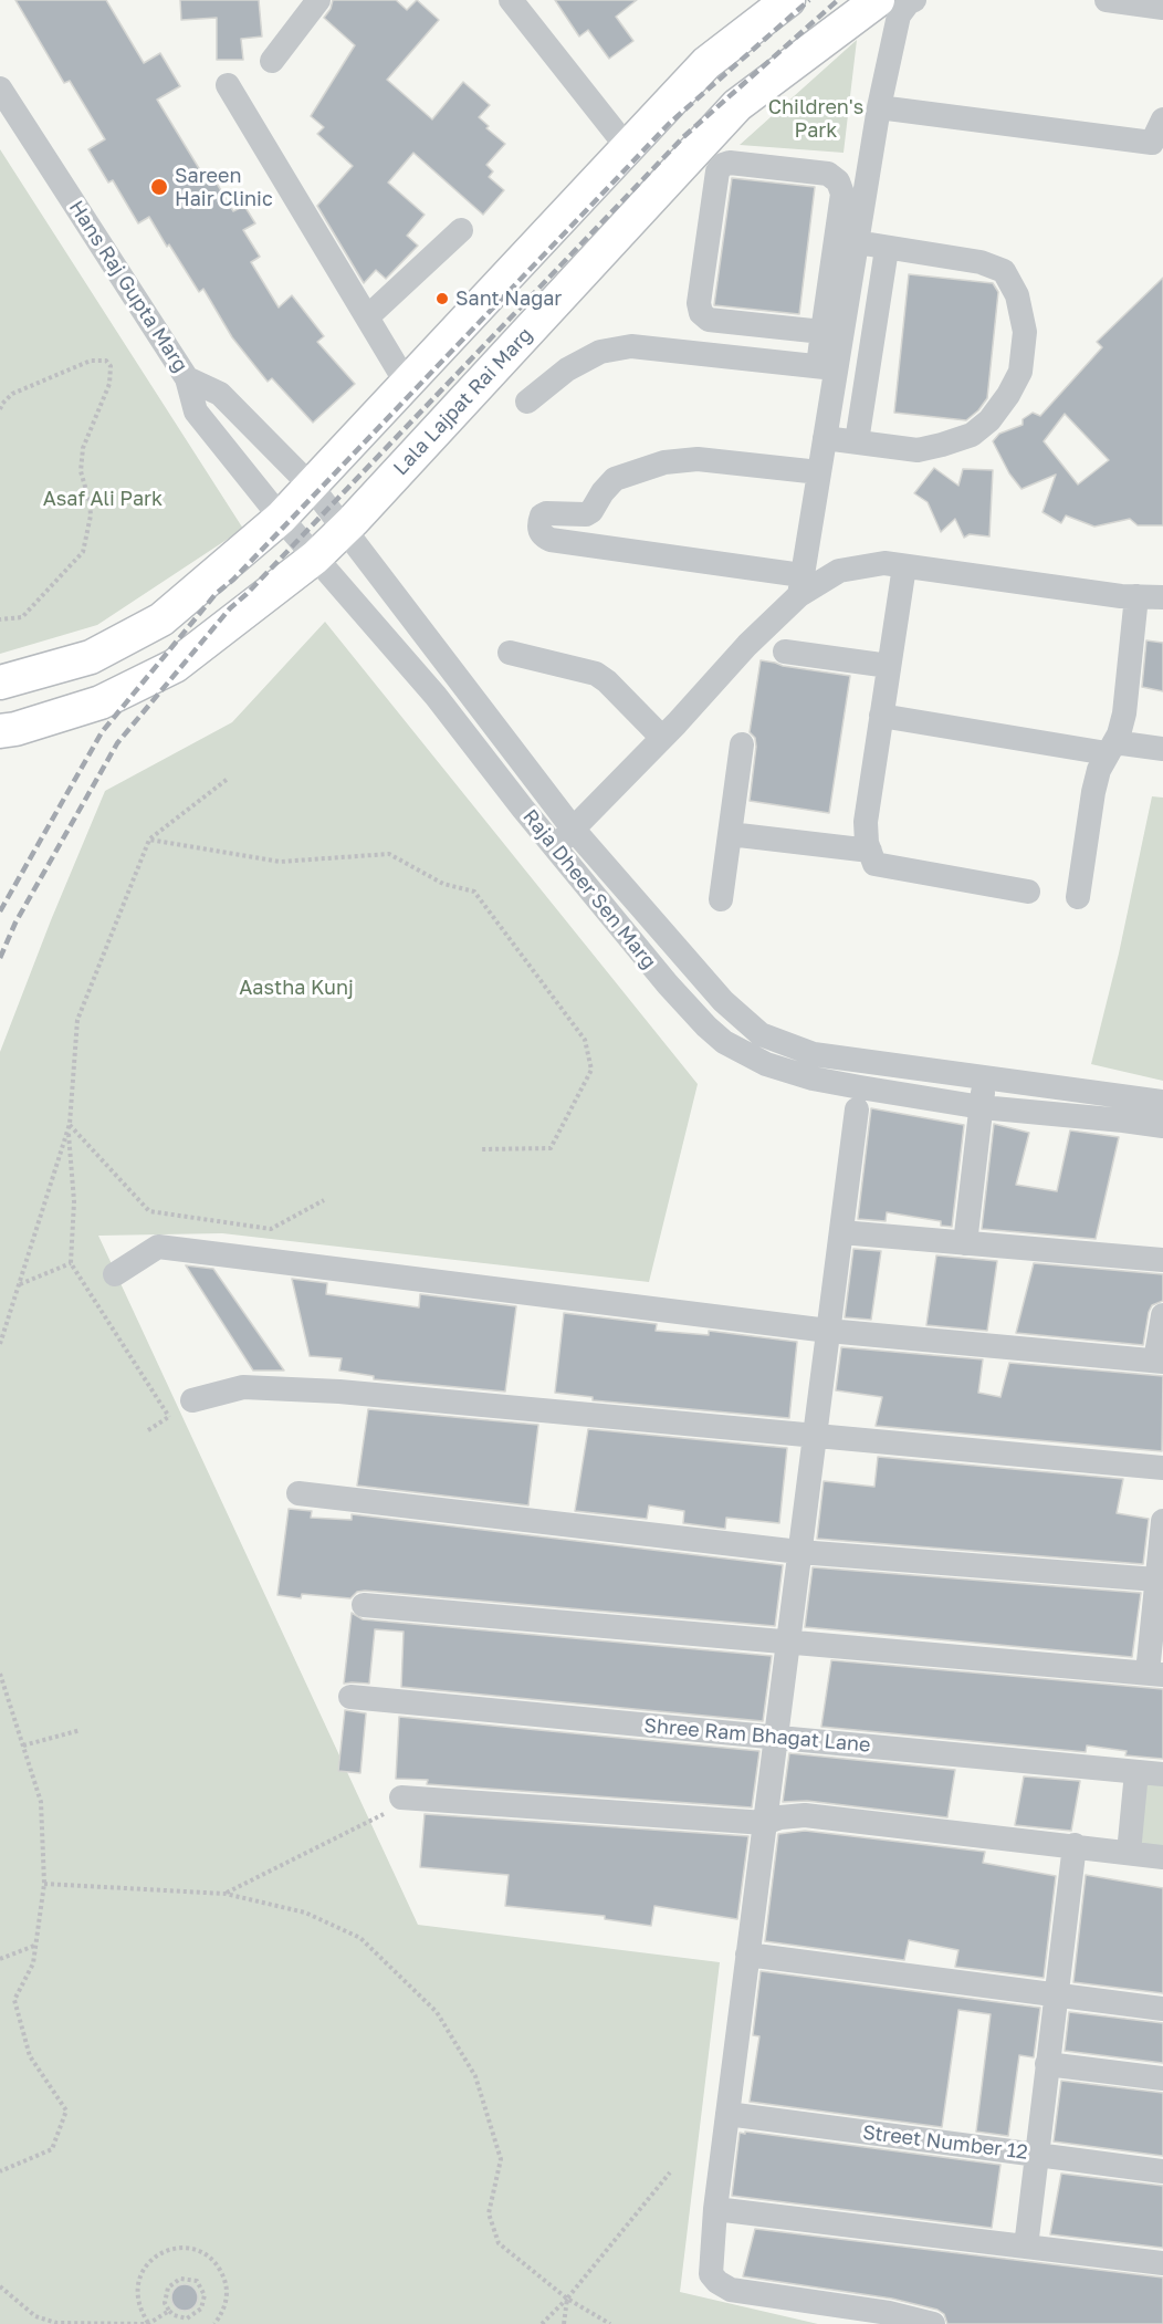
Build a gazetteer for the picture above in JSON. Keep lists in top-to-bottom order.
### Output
{
  "streets": {
    "main road": ["Lala Lajpat Rai Marg"],
    "street": [
      "Hans Raj Gupta Marg",
      "Raja Dheer Sen Marg",
      "Shree Ram Bhagat Lane",
      "Street Number 12"
    ]
  },
  "crossings": [
    ["Hans Raj Gupta Marg", "Lala Lajpat Rai Marg"],
    ["Hans Raj Gupta Marg", "Raja Dheer Sen Marg"],
    ["Lala Lajpat Rai Marg", "Raja Dheer Sen Marg"]
  ],
  "parks": ["Children's Park", "Asaf Ali Park", "Aastha Kunj"],
  "places": ["Sareen Hair Clinic", "Sant Nagar"]
}
